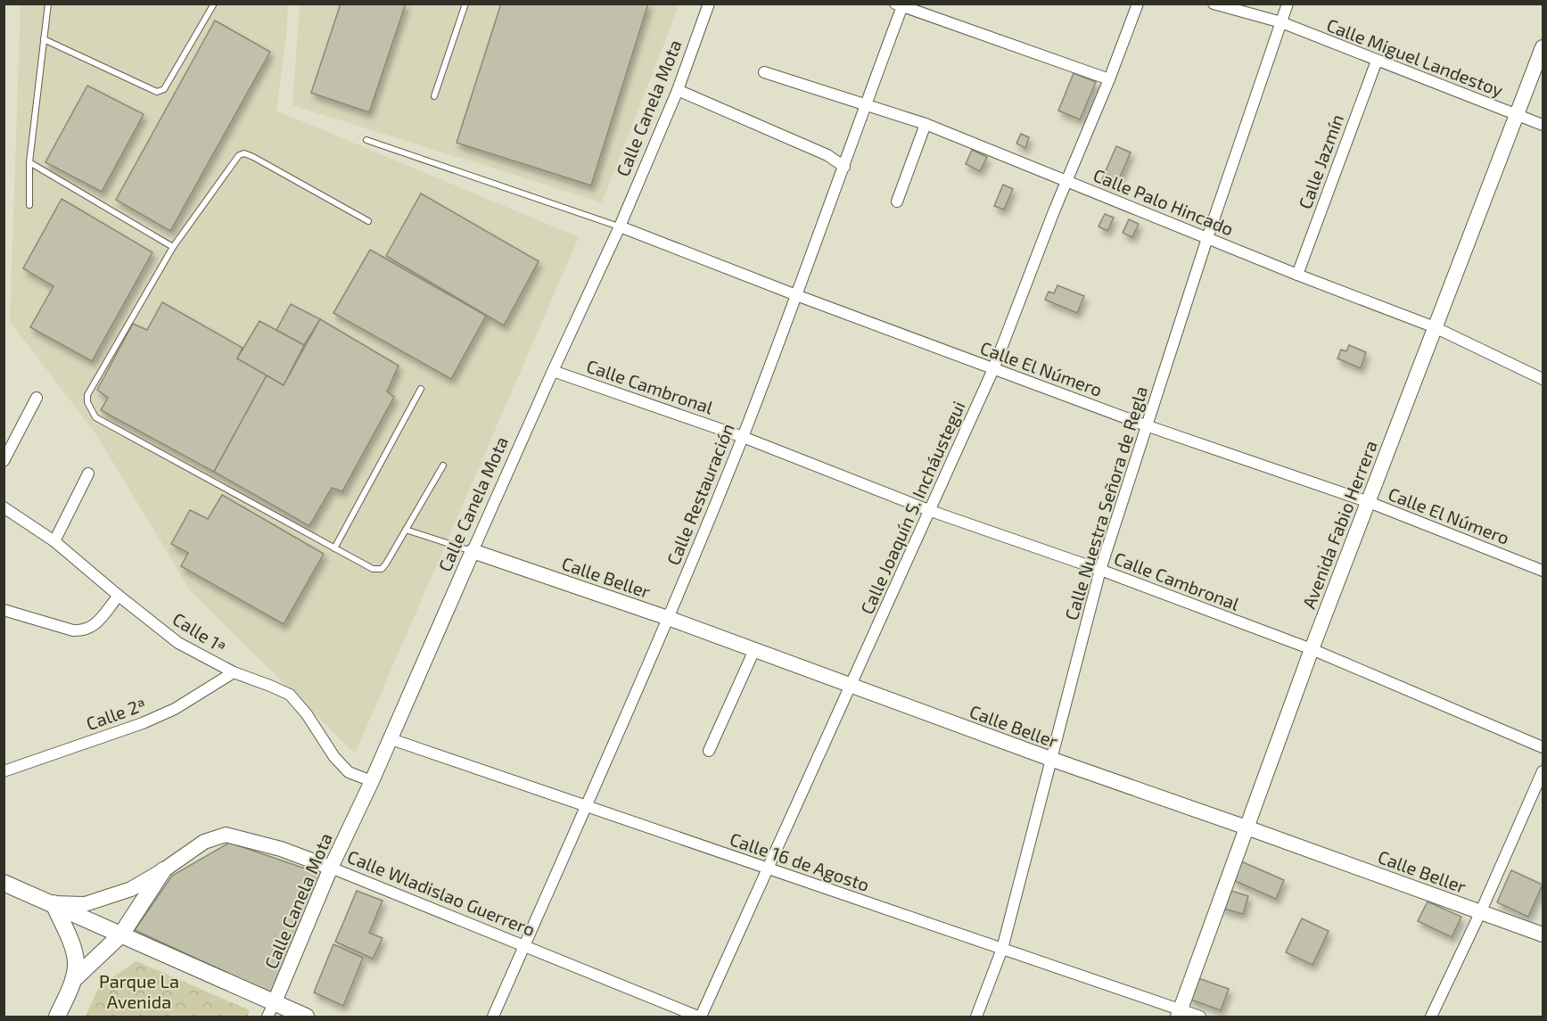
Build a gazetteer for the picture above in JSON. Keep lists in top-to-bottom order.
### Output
{
  "streets": {
    "main road": [
      "Calle Canela Mota",
      "Avenida Fabio Herrera",
      "Calle Beller",
      "Calle Wladislao Guerrero"
    ],
    "street": [
      "Calle Miguel Landestoy",
      "Calle Jazmín",
      "Calle Palo Hincado",
      "Calle El Número",
      "Calle Cambronal",
      "Calle Restauración",
      "Calle Nuestra Señora de Regla",
      "Calle Joaquín S. Incháustegui",
      "Calle 1ª",
      "Calle 2ª",
      "Calle 16 de Agosto"
    ]
  },
  "crossings": [
    ["Calle Miguel Landestoy", "Calle Jazmín"],
    ["Calle Miguel Landestoy", "Calle Nuestra Señora de Regla"],
    ["Calle Miguel Landestoy", "Avenida Fabio Herrera"],
    ["Calle Canela Mota", "Calle El Número"],
    ["Calle Canela Mota", "Calle Cambronal"],
    ["Calle Canela Mota", "Calle Beller"],
    ["Calle Canela Mota", "Calle 1ª"],
    ["Calle Canela Mota", "Calle 16 de Agosto"],
    ["Calle Canela Mota", "Calle Wladislao Guerrero"],
    ["Calle Jazmín", "Calle Palo Hincado"],
    ["Calle Palo Hincado", "Calle Restauración"],
    ["Calle Palo Hincado", "Calle Nuestra Señora de Regla"],
    ["Calle Palo Hincado", "Calle Joaquín S. Incháustegui"],
    ["Calle Palo Hincado", "Avenida Fabio Herrera"],
    ["Calle El Número", "Calle Restauración"],
    ["Calle El Número", "Calle Nuestra Señora de Regla"],
    ["Calle El Número", "Calle Joaquín S. Incháustegui"],
    ["Calle El Número", "Avenida Fabio Herrera"],
    ["Calle Cambronal", "Calle Restauración"],
    ["Calle Cambronal", "Calle Nuestra Señora de Regla"],
    ["Calle Cambronal", "Calle Joaquín S. Incháustegui"],
    ["Calle Cambronal", "Avenida Fabio Herrera"],
    ["Calle Restauración", "Calle Beller"],
    ["Calle Restauración", "Calle 16 de Agosto"],
    ["Calle Restauración", "Calle Wladislao Guerrero"],
    ["Calle Nuestra Señora de Regla", "Calle Beller"],
    ["Calle Nuestra Señora de Regla", "Calle 16 de Agosto"],
    ["Calle Joaquín S. Incháustegui", "Calle Beller"],
    ["Calle Joaquín S. Incháustegui", "Calle 16 de Agosto"],
    ["Calle Joaquín S. Incháustegui", "Calle Wladislao Guerrero"],
    ["Avenida Fabio Herrera", "Calle Beller"],
    ["Avenida Fabio Herrera", "Calle 16 de Agosto"],
    ["Calle 1ª", "Calle 2ª"]
  ],
  "parks": ["Parque La Avenida"]
}
